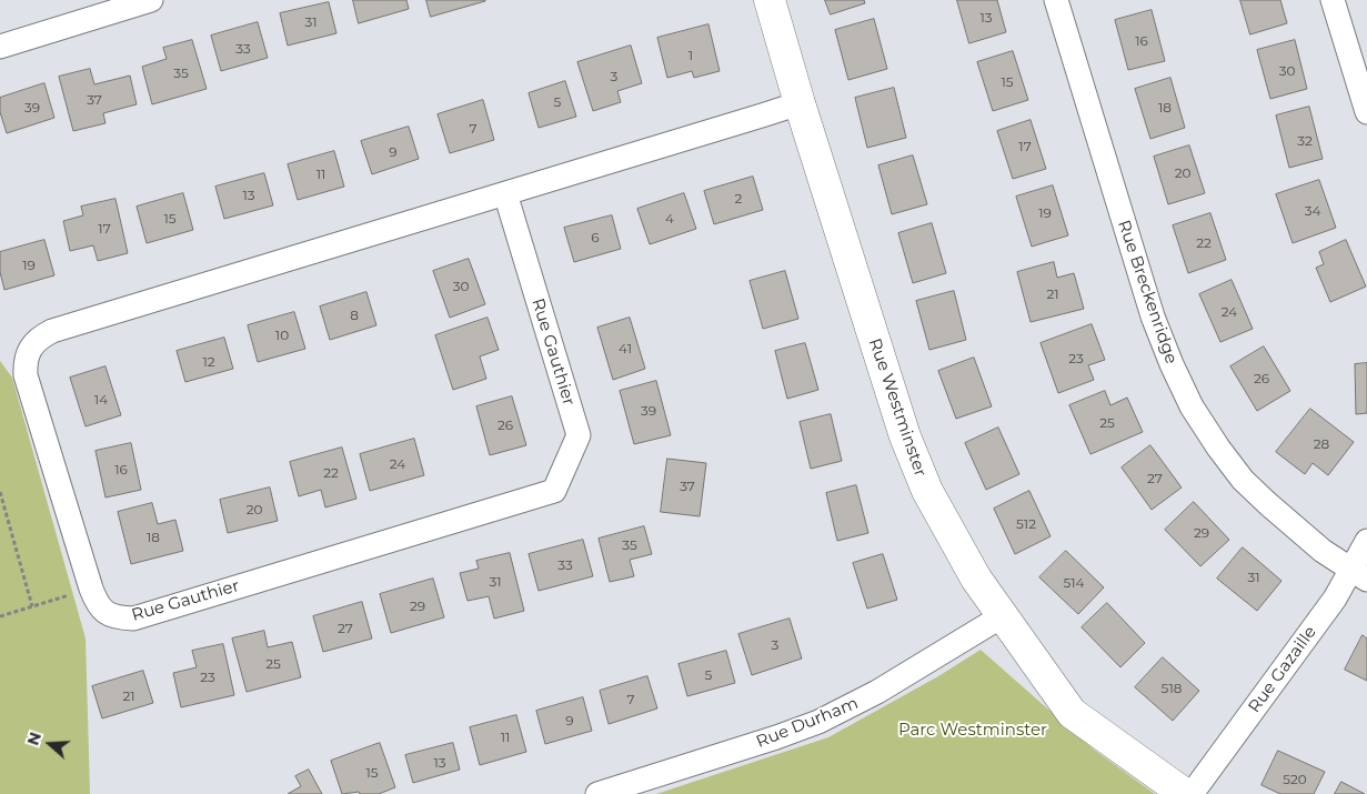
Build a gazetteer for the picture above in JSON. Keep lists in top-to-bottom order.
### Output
{
  "streets": {
    "street": [
      "Rue Breckenridge",
      "Rue Gauthier",
      "Rue Westminster",
      "Rue Gazaille",
      "Rue Durham"
    ]
  },
  "crossings": [
    ["Rue Breckenridge", "Rue Gazaille"],
    ["Rue Gauthier", "Rue Westminster"],
    ["Rue Westminster", "Rue Durham"]
  ],
  "parks": ["Parc Westminster"],
  "house_numbers": [
    "13",
    "31",
    "16",
    "33",
    "1",
    "30",
    "35",
    "3",
    "15",
    "37",
    "5",
    "39",
    "18",
    "7",
    "32",
    "17",
    "9",
    "20",
    "11",
    "13",
    "2",
    "34",
    "19",
    "15",
    "4",
    "17",
    "6",
    "22",
    "19",
    "30",
    "21",
    "24",
    "8",
    "10",
    "41",
    "23",
    "12",
    "26",
    "14",
    "39",
    "25",
    "26",
    "28",
    "24",
    "16",
    "22",
    "27",
    "37",
    "20",
    "512",
    "29",
    "18",
    "35",
    "33",
    "31",
    "31",
    "514",
    "29",
    "27",
    "3",
    "25",
    "5",
    "23",
    "518",
    "21",
    "7",
    "9",
    "11",
    "13",
    "15",
    "520"
  ],
  "north": "left"
}
